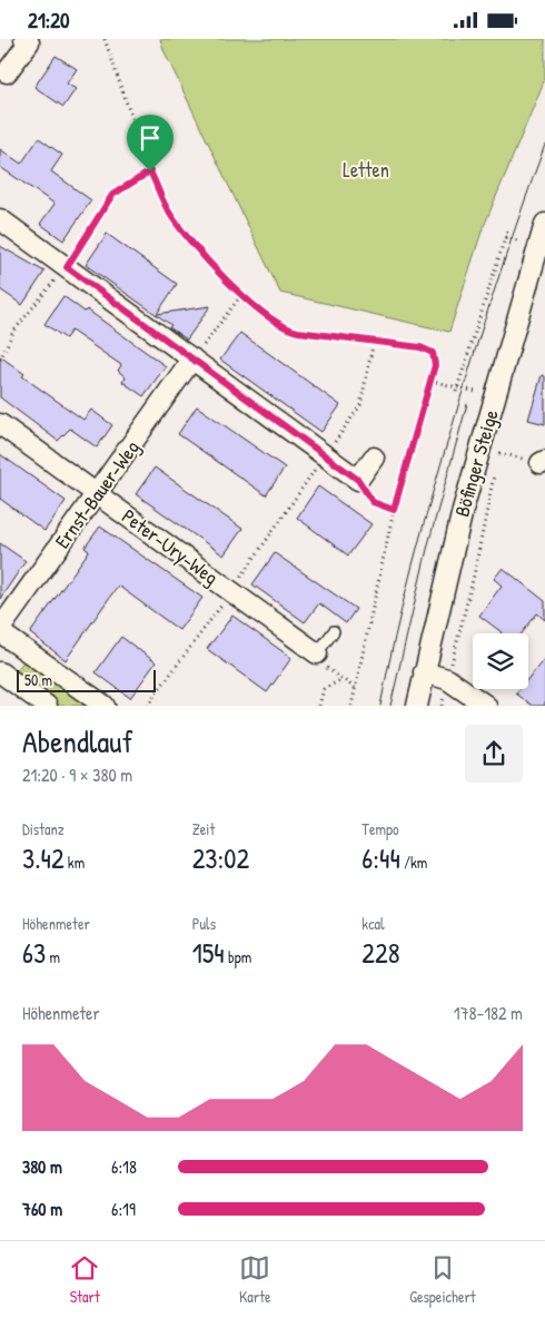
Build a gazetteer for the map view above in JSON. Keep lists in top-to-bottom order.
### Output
{
  "streets": {
    "street": ["Böfinger Steige", "Ernst-Bauer-Weg", "Peter-Ury-Weg"]
  },
  "crossings": [
    ["Ernst-Bauer-Weg", "Peter-Ury-Weg"]
  ],
  "parks": ["Letten"],
  "scale_bar": "50 m",
  "page": {
    "status": "21:20",
    "scale": "50 m",
    "heading": ["Abendlauf", "21:20 · 9 × 380 m"],
    "stats": [
      ["Distanz", "3.42 km"],
      ["Zeit", "23:02"],
      ["Tempo", "6:44 /km"],
      ["Höhenmeter", "63 m"],
      ["Puls", "154 bpm"],
      ["kcal", "228"]
    ],
    "chart": ["Höhenmeter", "178–182 m"],
    "list": [
      {
        "name": "380 m",
        "note": "6:18"
      },
      {
        "name": "760 m",
        "note": "6:19"
      }
    ],
    "tabs": ["Start", "Karte", "Gespeichert"]
  }
}
